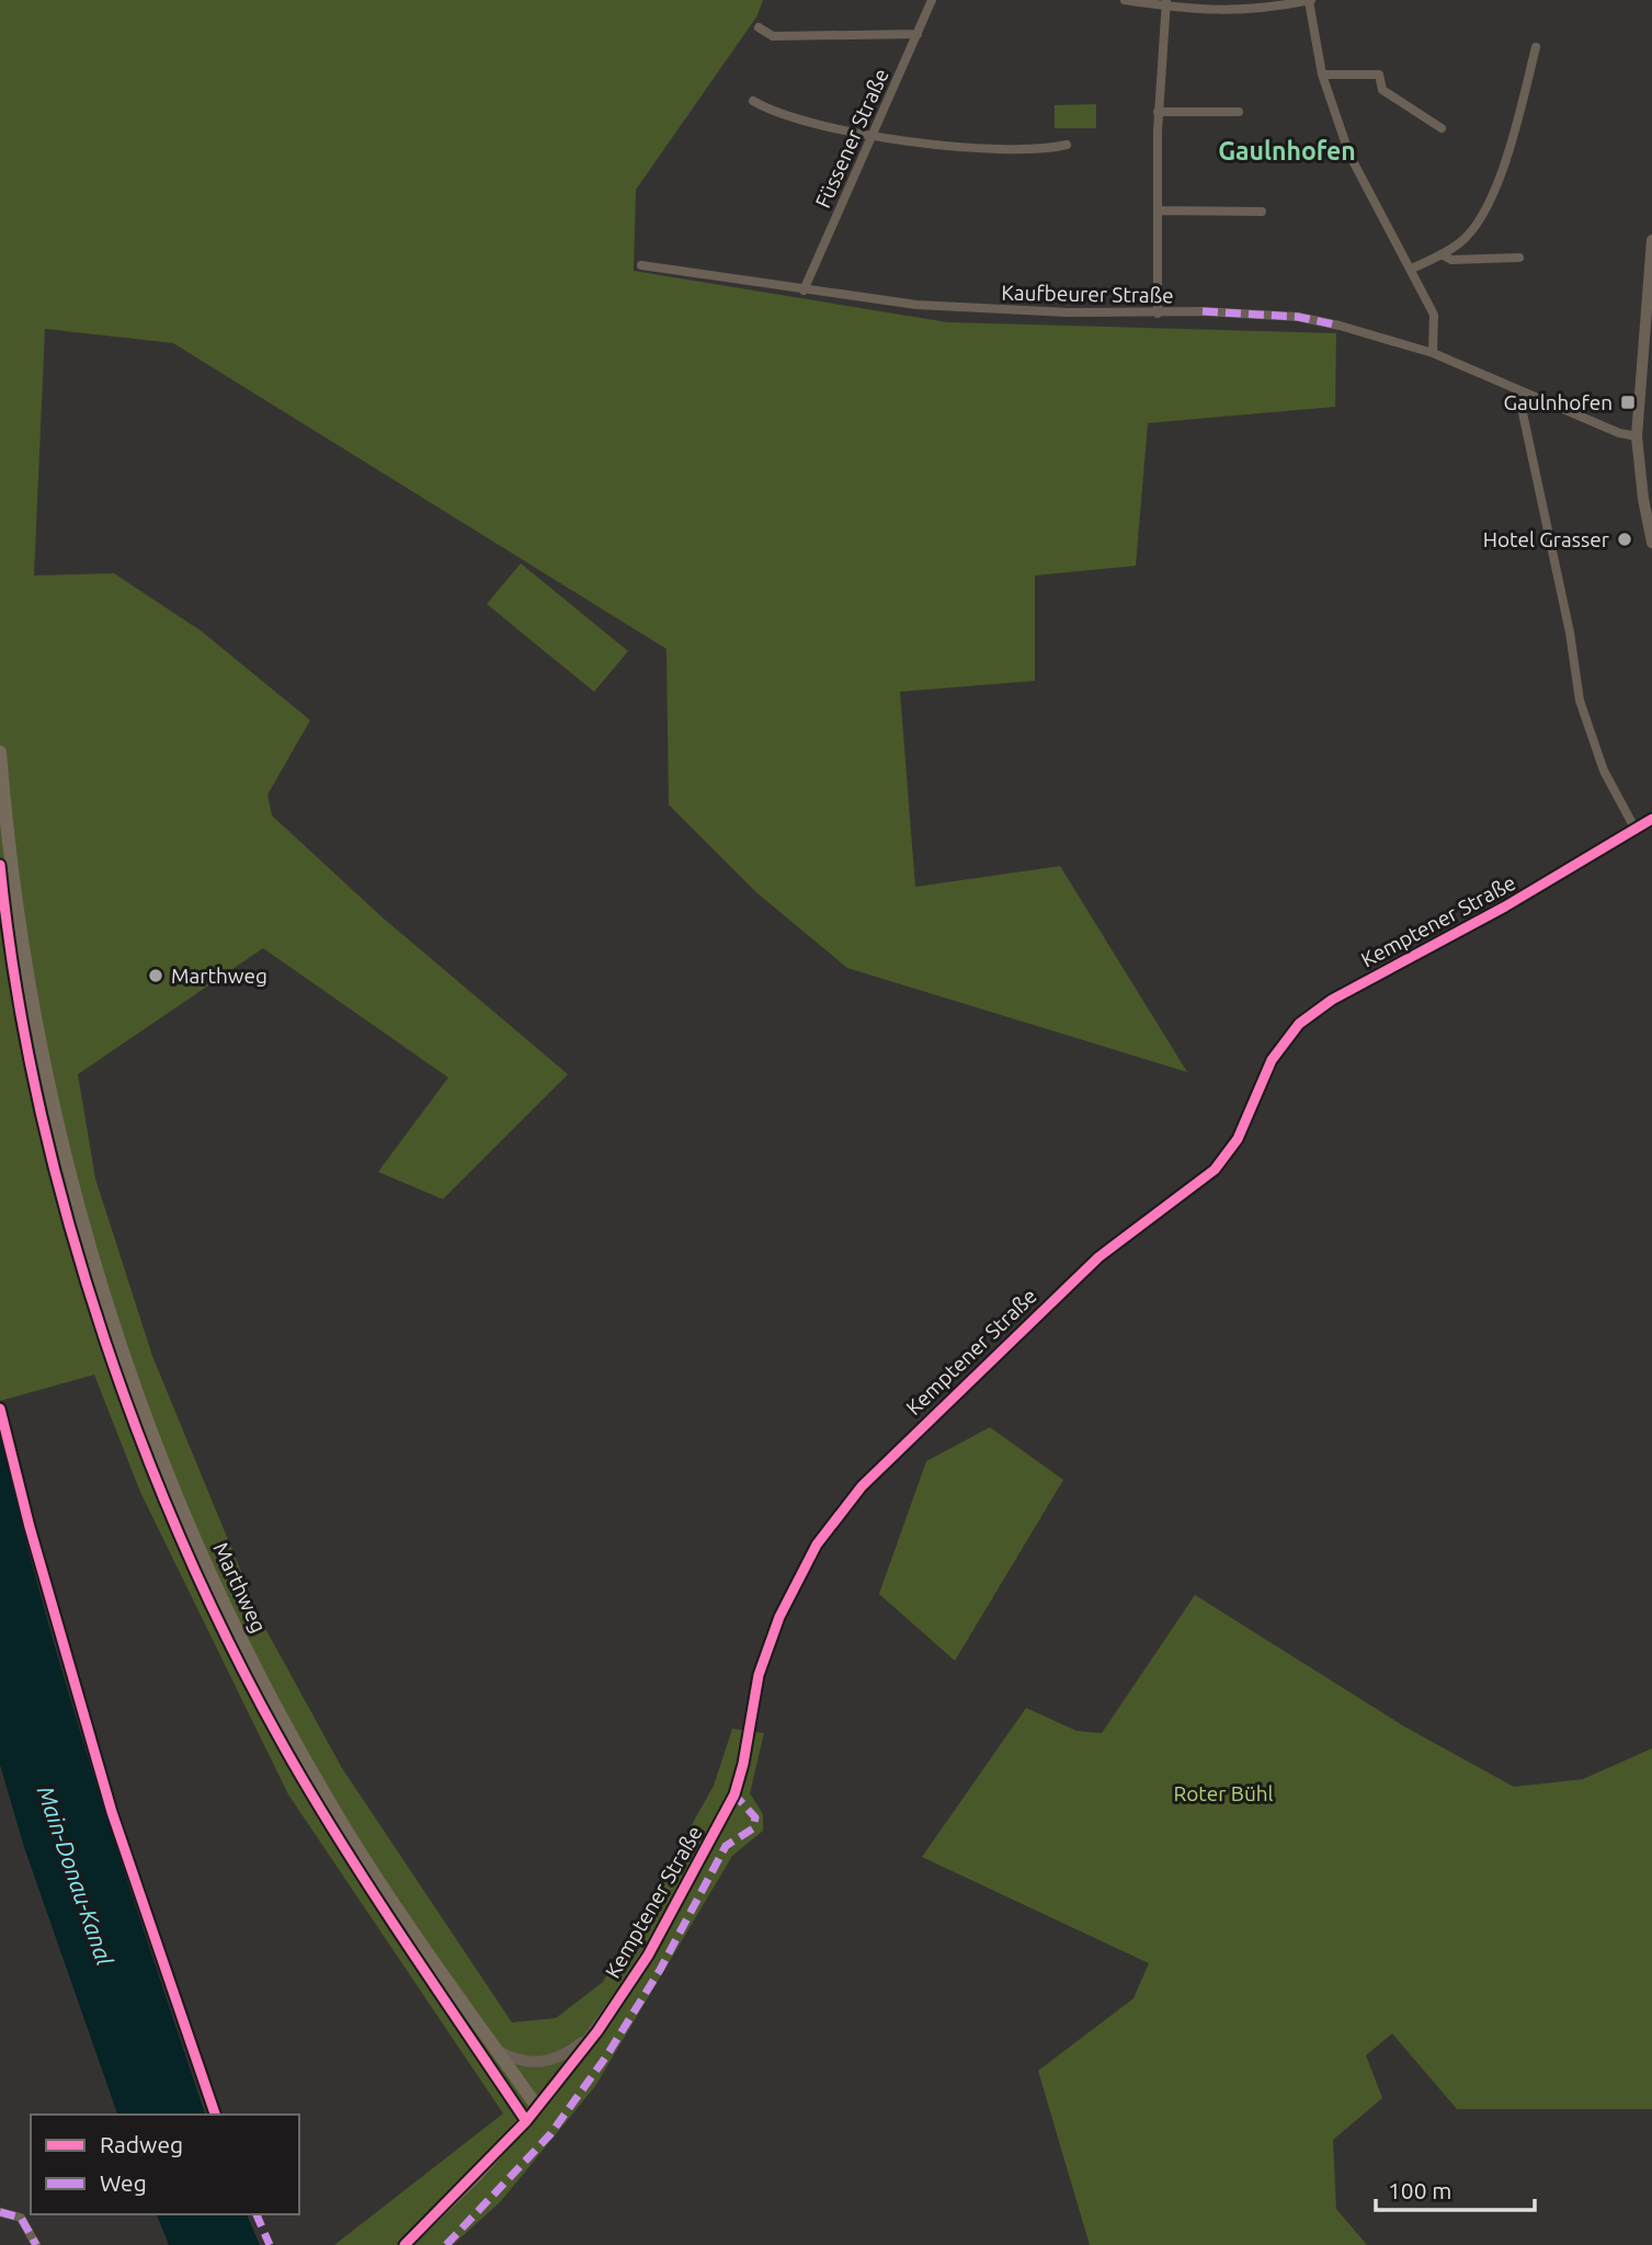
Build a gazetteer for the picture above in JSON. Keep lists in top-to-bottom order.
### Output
{
  "streets": {
    "main road": ["Marthweg"],
    "street": ["Füssener Straße", "Kaufbeurer Straße", "Kemptener Straße"]
  },
  "crossings": [
    ["Füssener Straße", "Kaufbeurer Straße"],
    ["Kemptener Straße", "Marthweg"]
  ],
  "districts": ["Gaulnhofen"],
  "water": ["Main-Donau-Kanal"],
  "parks": ["Roter Bühl"],
  "places": {
    "transit": ["Gaulnhofen"],
    "other": ["Hotel Grasser", "Marthweg"]
  },
  "legend": ["Radweg", "Weg"],
  "scale_bar": "100 m"
}
